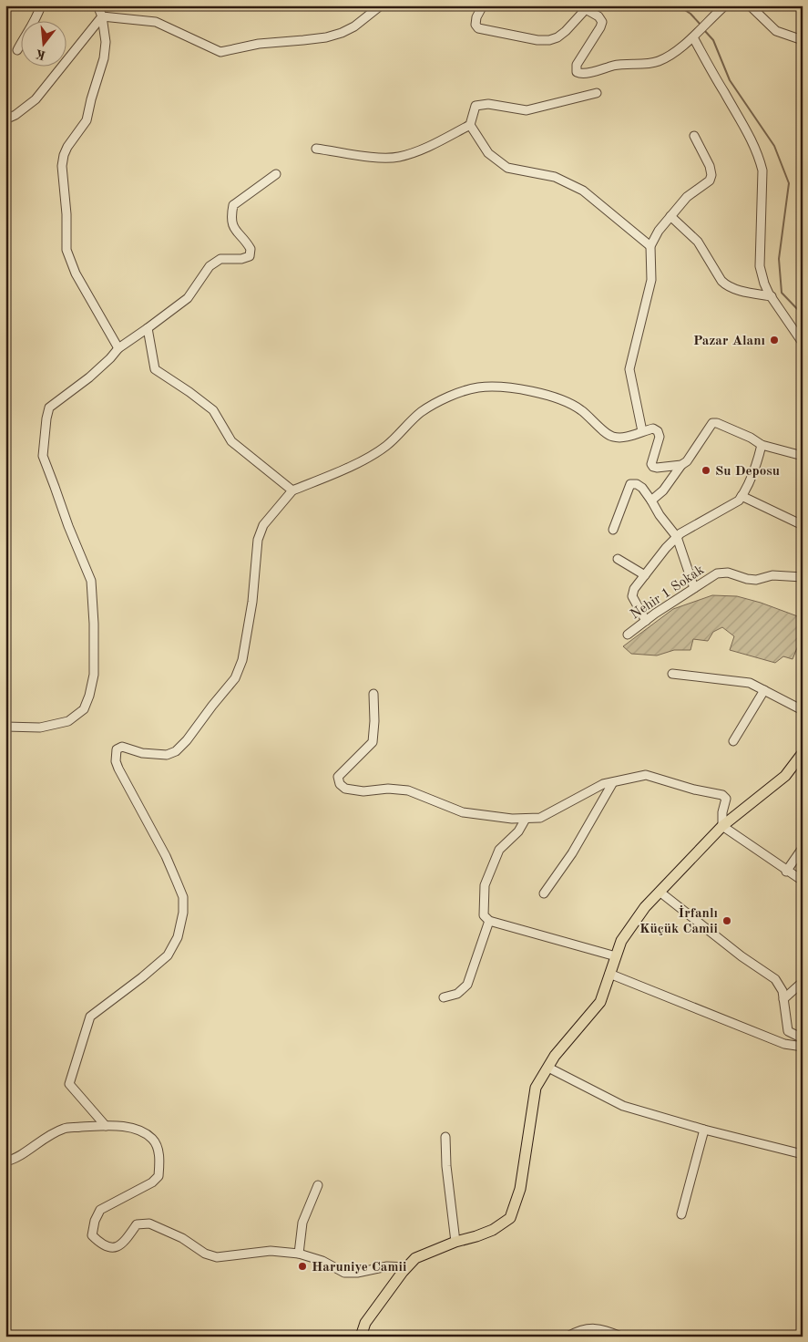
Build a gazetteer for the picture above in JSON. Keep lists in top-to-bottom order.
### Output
{
  "streets": {
    "street": ["Nehir 1 Sokak"]
  },
  "places": [
    "Pazar Alanı",
    "Su Deposu",
    "İrfanlı Küçük Camii",
    "Haruniye Camii"
  ],
  "north": "bottom"
}
